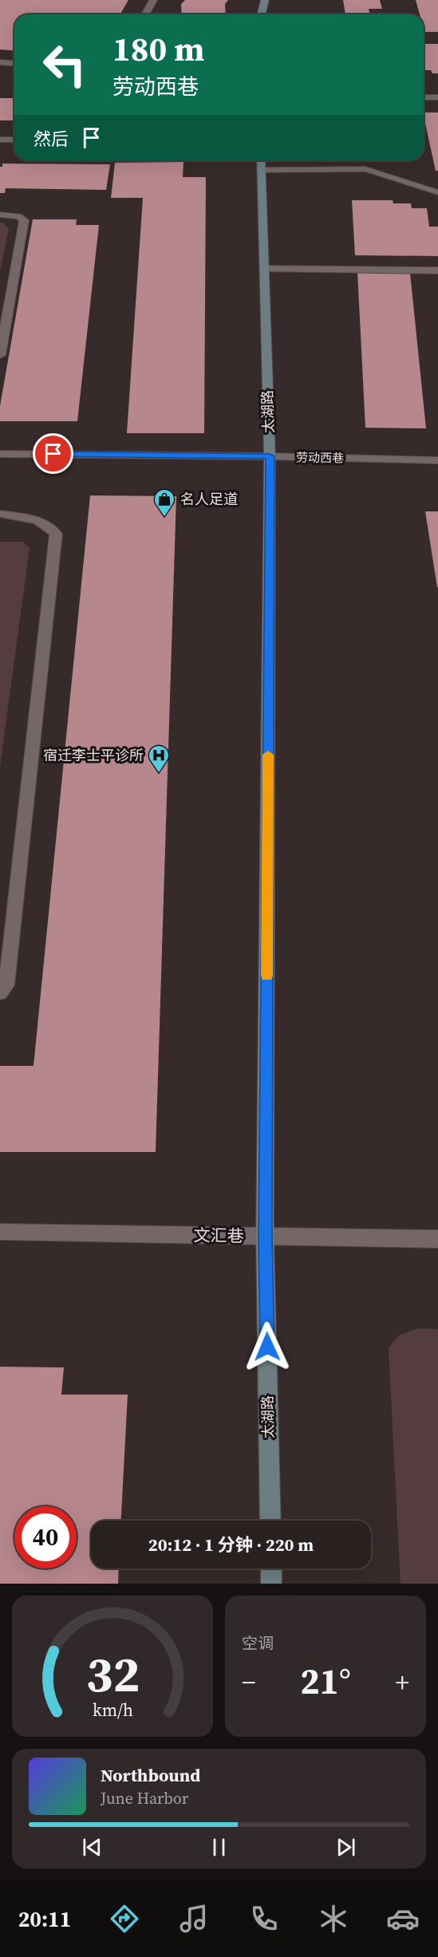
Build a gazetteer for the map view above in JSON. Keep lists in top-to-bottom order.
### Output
{
  "streets": {
    "street": ["太湖路", "劳动西巷", "文汇巷"]
  },
  "crossings": [
    ["太湖路", "劳动西巷"],
    ["太湖路", "文汇巷"]
  ],
  "places": {
    "shop": ["名人足道"],
    "hospital": ["宿迁李士平诊所"]
  },
  "page": {
    "turn": ["180 m", "劳动西巷"],
    "then": "然后",
    "limit": "40",
    "trip": "20:12 · 1 分钟 · 220 m",
    "tile": "空调",
    "heat": ["−", "21°", "+"],
    "song": ["Northbound", "June Harbor"],
    "tabs": "20:11",
    "gauge": ["32", "km/h"]
  }
}
